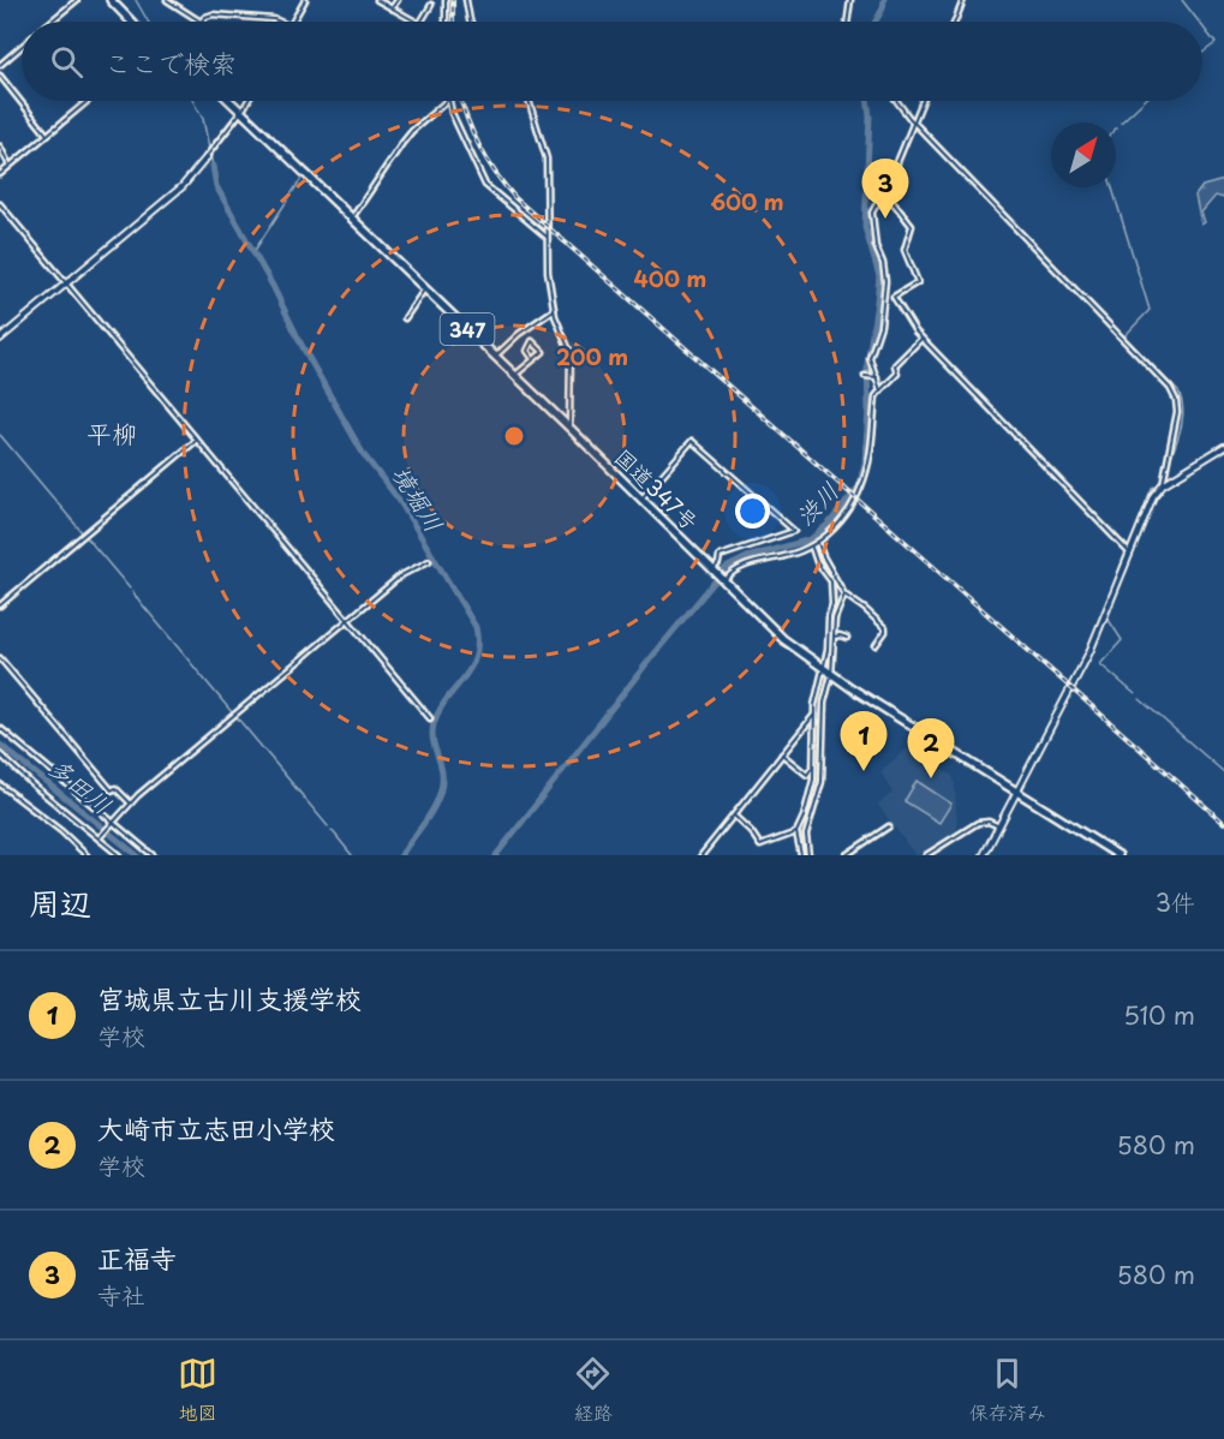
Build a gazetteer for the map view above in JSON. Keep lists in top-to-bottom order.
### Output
{
  "streets": {
    "highway": ["347", "国道347号"]
  },
  "districts": ["平柳"],
  "water": ["境堀川", "渋川", "多田川"],
  "north": "top right",
  "page": {
    "search": "ここで検索",
    "pins": ["3", "1", "2"],
    "heading": ["周辺", "3件"],
    "list": [
      {
        "mark": "1",
        "name": "宮城県立古川支援学校",
        "note": "学校",
        "value": "510 m"
      },
      {
        "mark": "2",
        "name": "大崎市立志田小学校",
        "note": "学校",
        "value": "580 m"
      },
      {
        "mark": "3",
        "name": "正福寺",
        "note": "寺社",
        "value": "580 m"
      }
    ],
    "nav": ["地図", "経路", "保存済み"]
  },
  "rings": ["600 m", "400 m", "200 m"]
}
